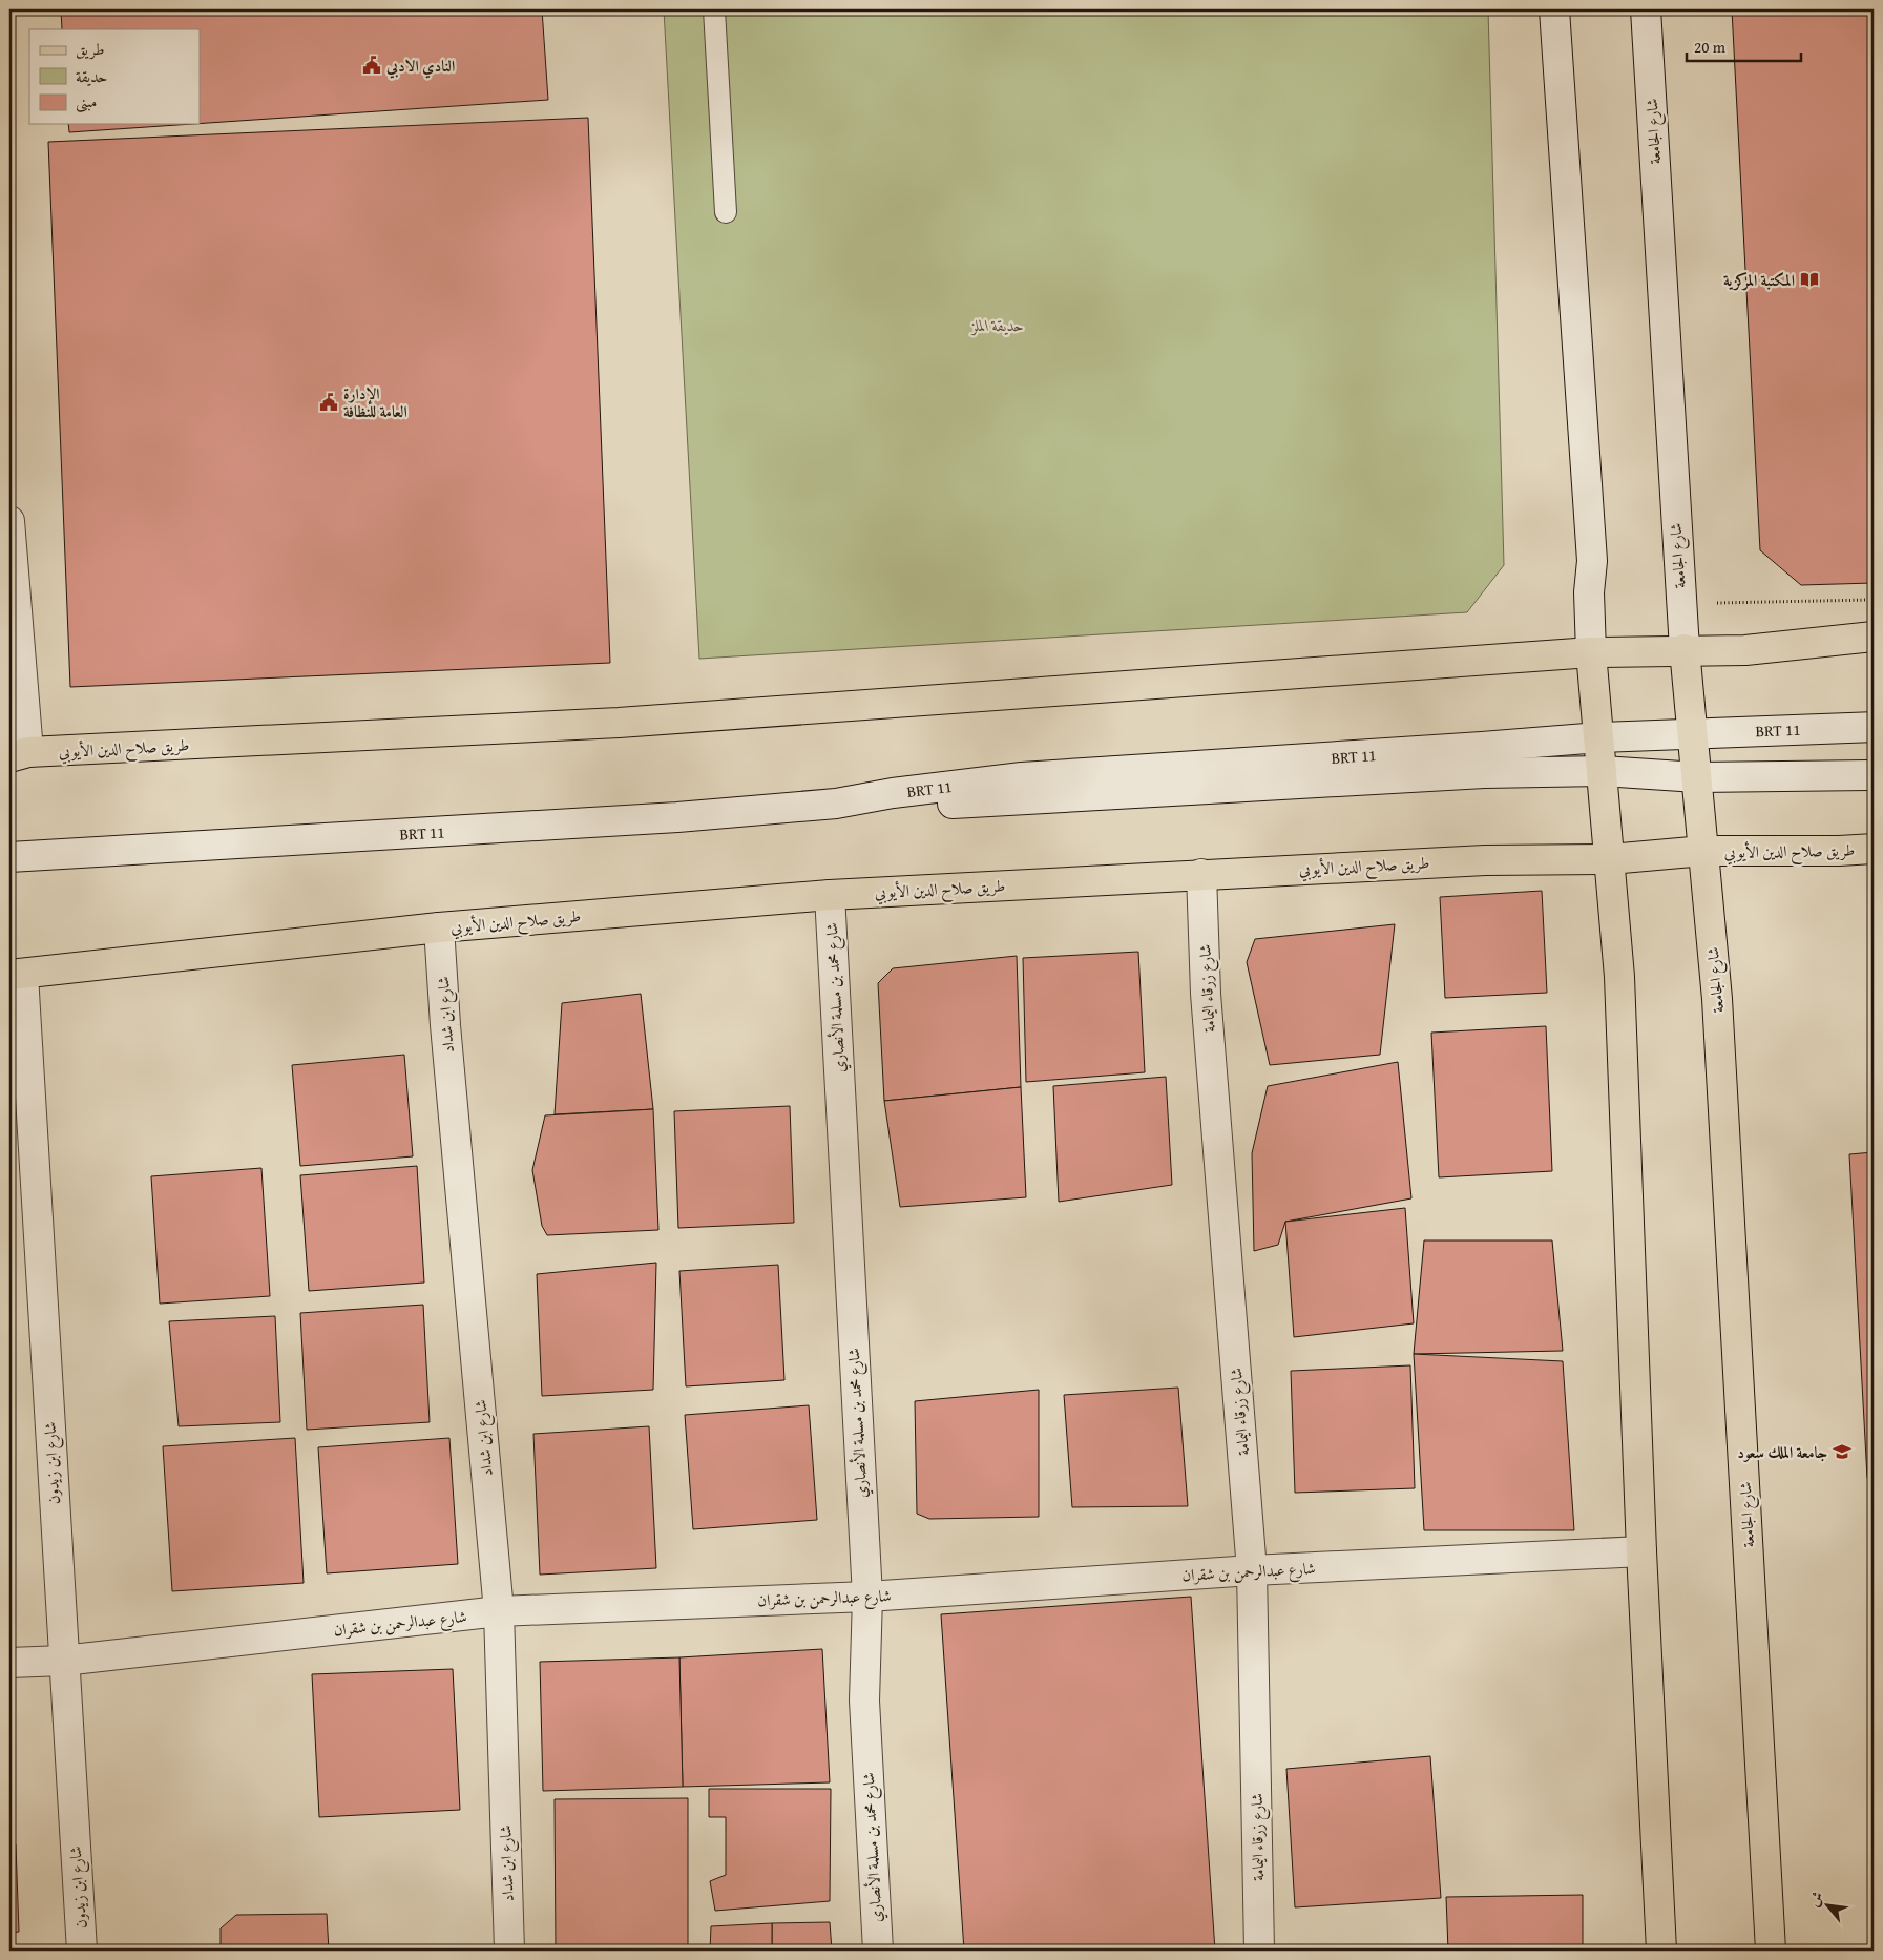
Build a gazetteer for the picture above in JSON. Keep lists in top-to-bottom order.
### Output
{
  "streets": {
    "main road": ["شارع الجامعة", "طريق صلاح الدين الأيوبي"],
    "street": [
      "BRT 11",
      "شارع زرقاء اليمامة",
      "شارع محمد بن مسلمة الأنصاري",
      "شارع ابن شداد",
      "شارع ابن زيدون",
      "شارع عبدالرحمن بن شقران"
    ]
  },
  "crossings": [
    ["شارع الجامعة", "BRT 11"],
    ["شارع الجامعة", "طريق صلاح الدين الأيوبي"],
    ["طريق صلاح الدين الأيوبي", "شارع زرقاء اليمامة"],
    ["طريق صلاح الدين الأيوبي", "شارع محمد بن مسلمة الأنصاري"],
    ["طريق صلاح الدين الأيوبي", "شارع ابن شداد"],
    ["طريق صلاح الدين الأيوبي", "شارع ابن زيدون"],
    ["شارع زرقاء اليمامة", "شارع عبدالرحمن بن شقران"],
    ["شارع محمد بن مسلمة الأنصاري", "شارع عبدالرحمن بن شقران"],
    ["شارع ابن شداد", "شارع عبدالرحمن بن شقران"],
    ["شارع ابن زيدون", "شارع عبدالرحمن بن شقران"]
  ],
  "parks": ["حديقة الملز"],
  "places": {
    "public building": ["النادي الادبي", "الإدارة العامة للنظافة"],
    "library": ["المكتبة المركزية"],
    "school or university": ["جامعة الملك سعود"]
  },
  "legend": ["طريق", "حديقة", "مبنى"],
  "scale_bar": "20 m",
  "north": "top left"
}
